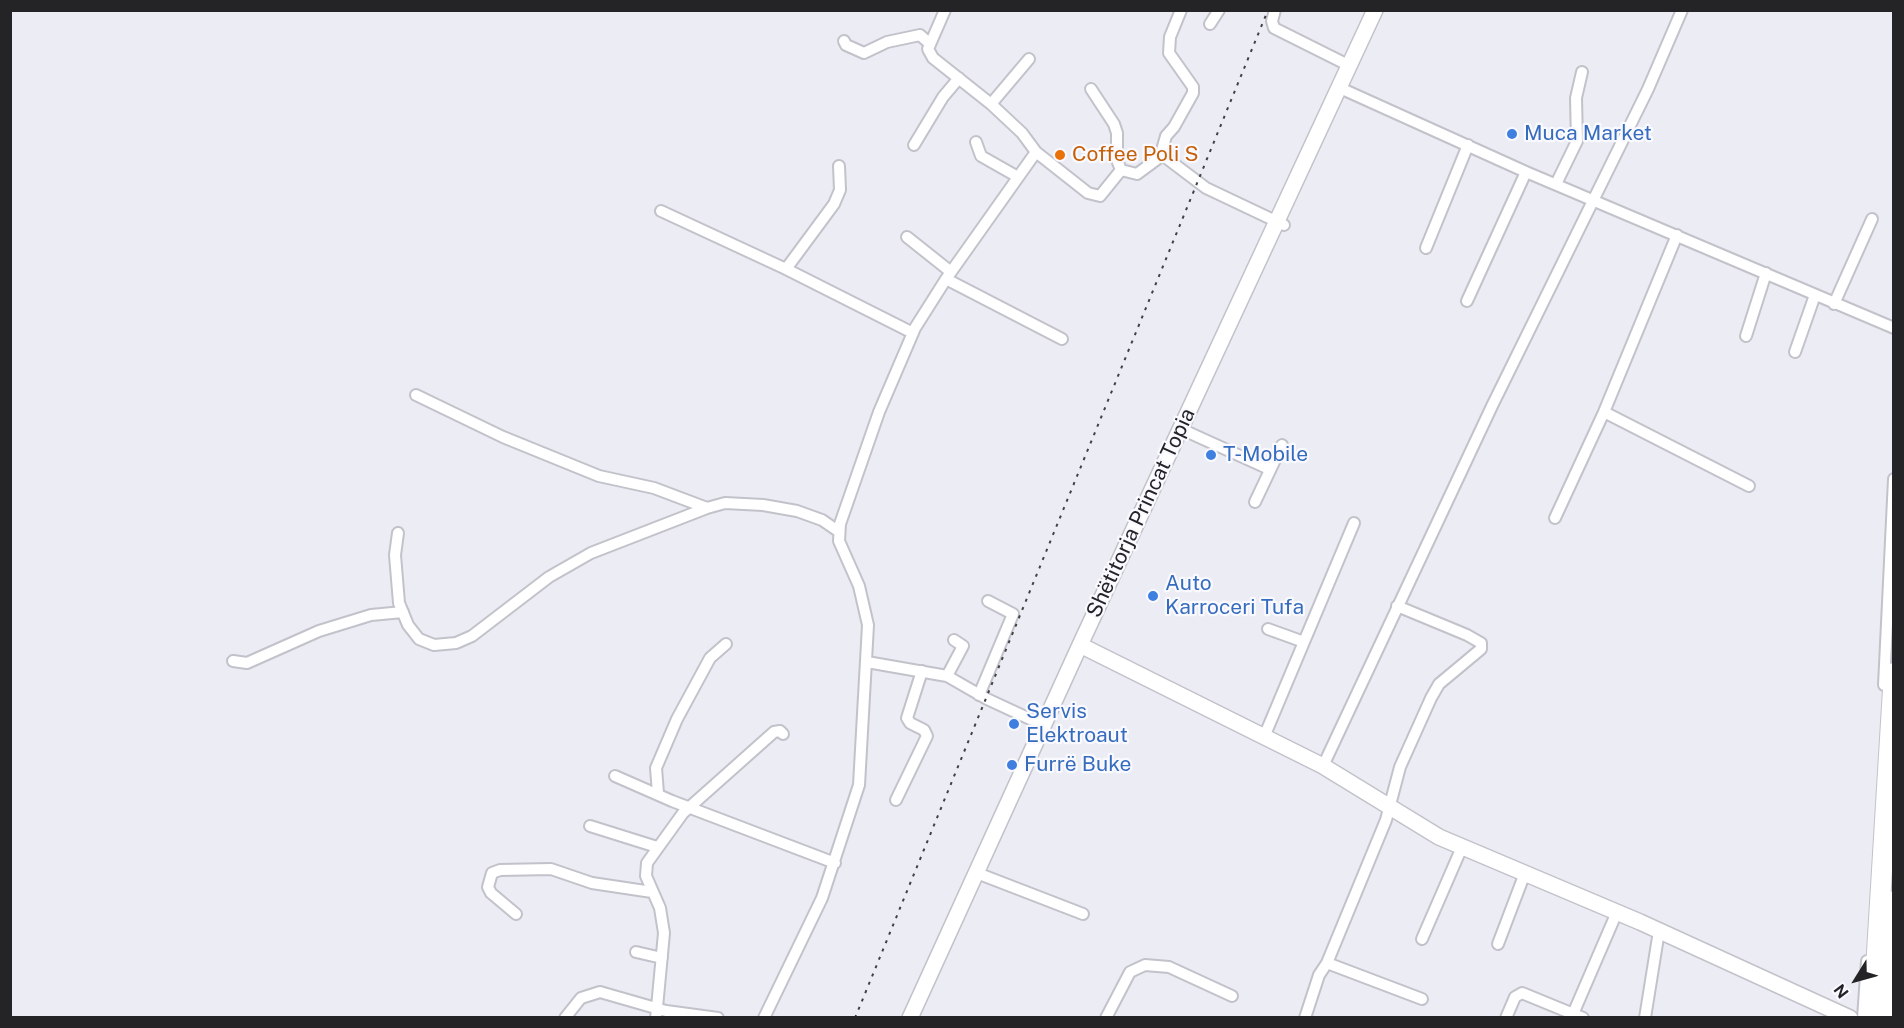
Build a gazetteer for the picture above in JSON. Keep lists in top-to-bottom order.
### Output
{
  "streets": {
    "main road": ["Shëtitorja Princat Topia"]
  },
  "places": [
    "Muca Market",
    "Coffee Poli S",
    "T-Mobile",
    "Auto Karroceri Tufa",
    "Servis Elektroaut",
    "Furrë Buke"
  ],
  "north": "bottom left"
}
